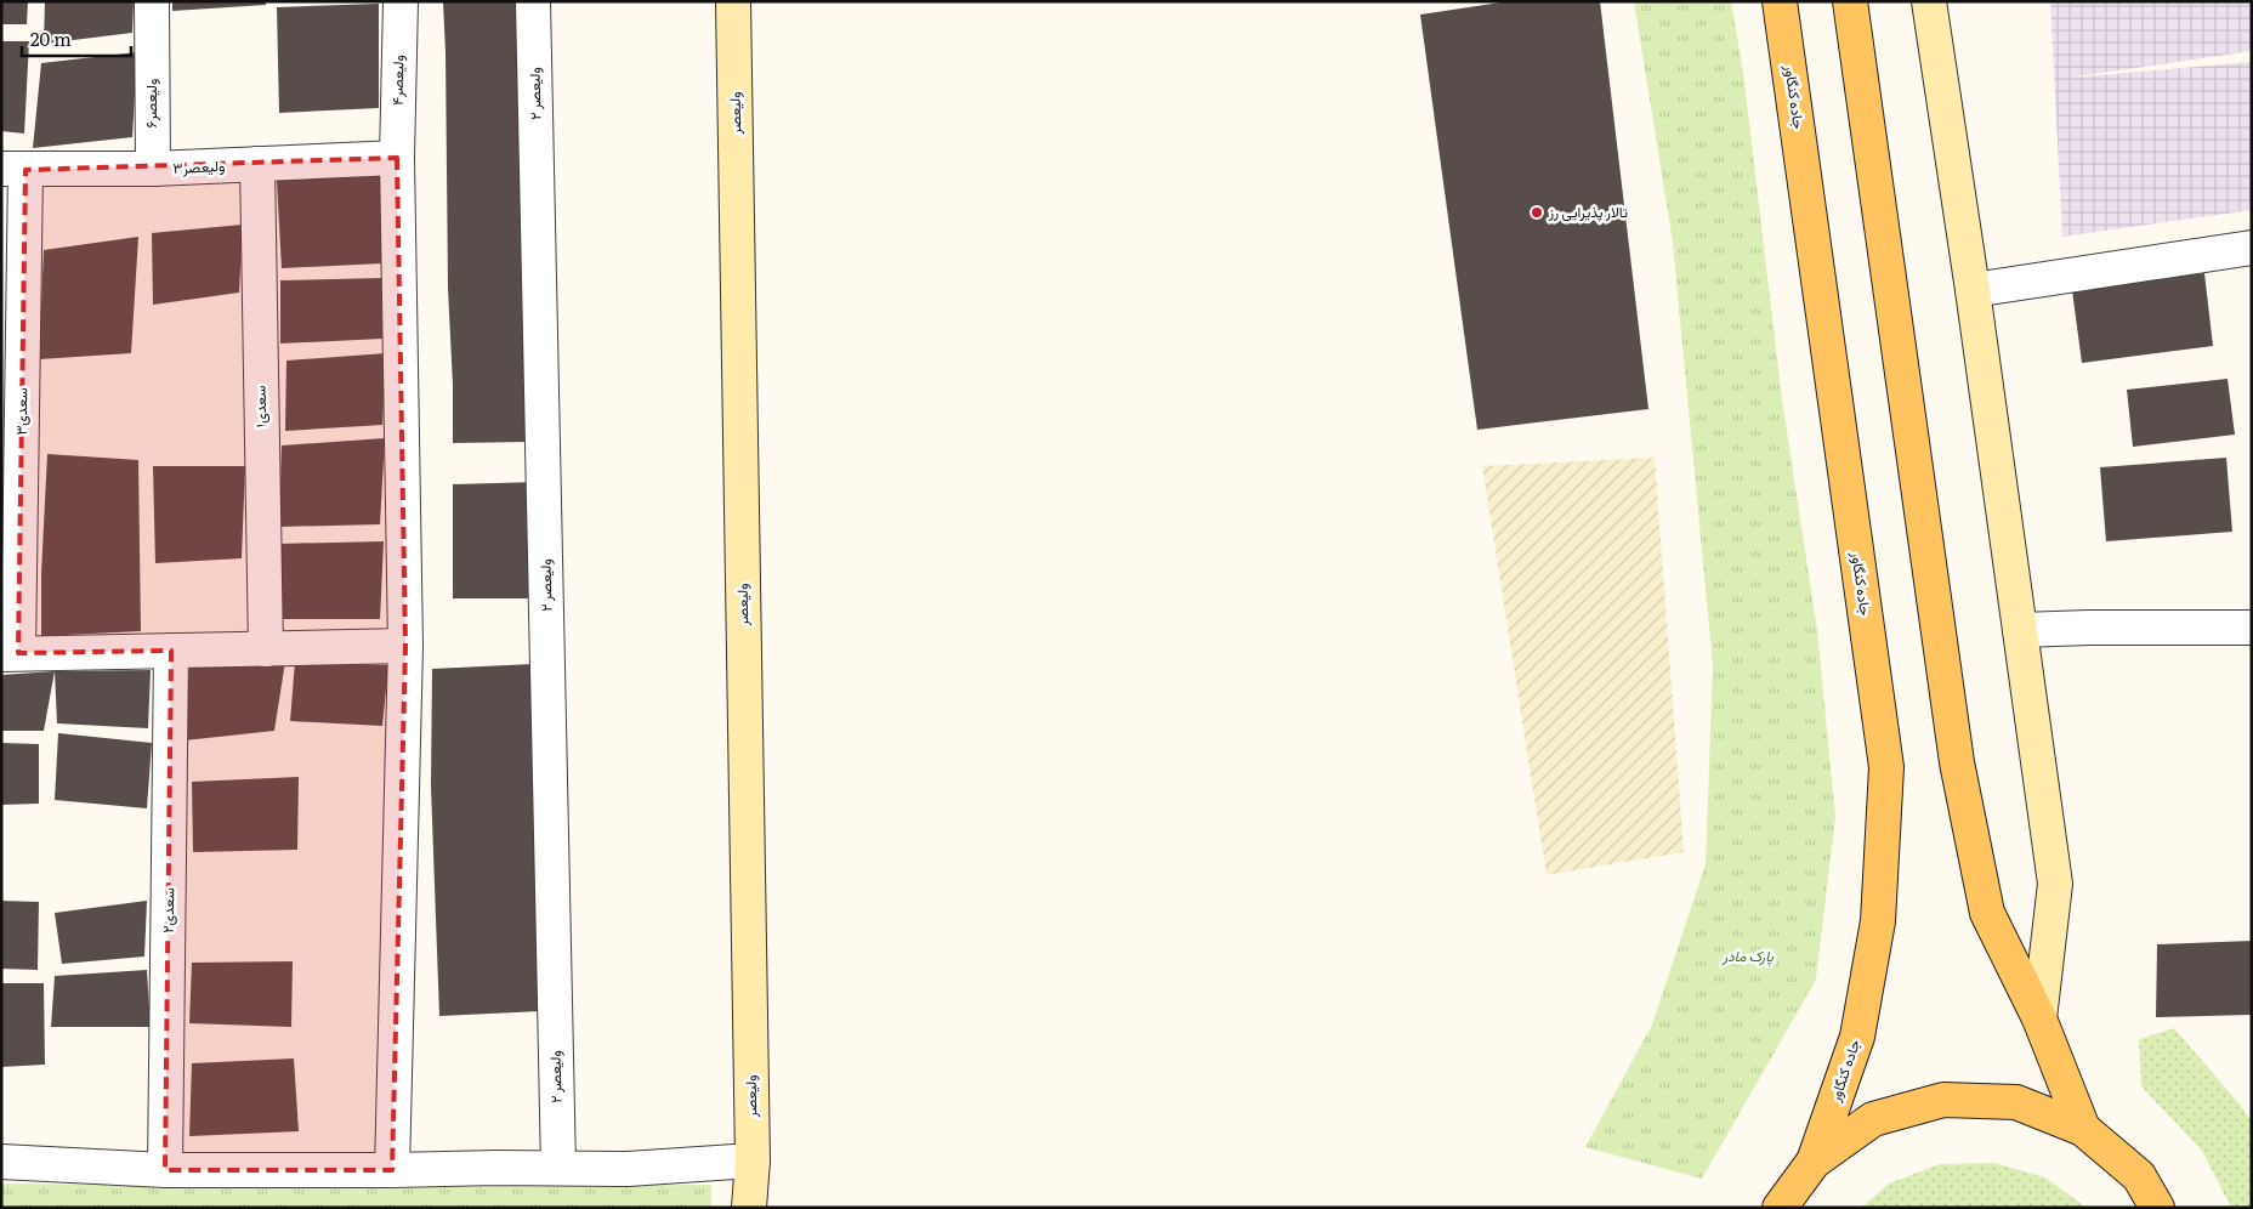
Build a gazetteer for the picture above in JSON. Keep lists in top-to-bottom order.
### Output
{
  "streets": {
    "main road": ["جاده کنگاور"],
    "street": [
      "ولیعصر۴",
      "ولیعصر ۲",
      "ولیعصر۶",
      "ولیعصر",
      "ولیعصر۳",
      "سعدی۱",
      "سعدی۳",
      "سعدی۲"
    ]
  },
  "crossings": [
    ["ولیعصر۴", "ولیعصر۳"],
    ["ولیعصر۶", "ولیعصر۳"],
    ["ولیعصر۳", "سعدی۱"],
    ["ولیعصر۳", "سعدی۳"]
  ],
  "parks": ["پارک مادر"],
  "places": ["تالار پذیرایی رز"],
  "scale_bar": "20 m"
}
